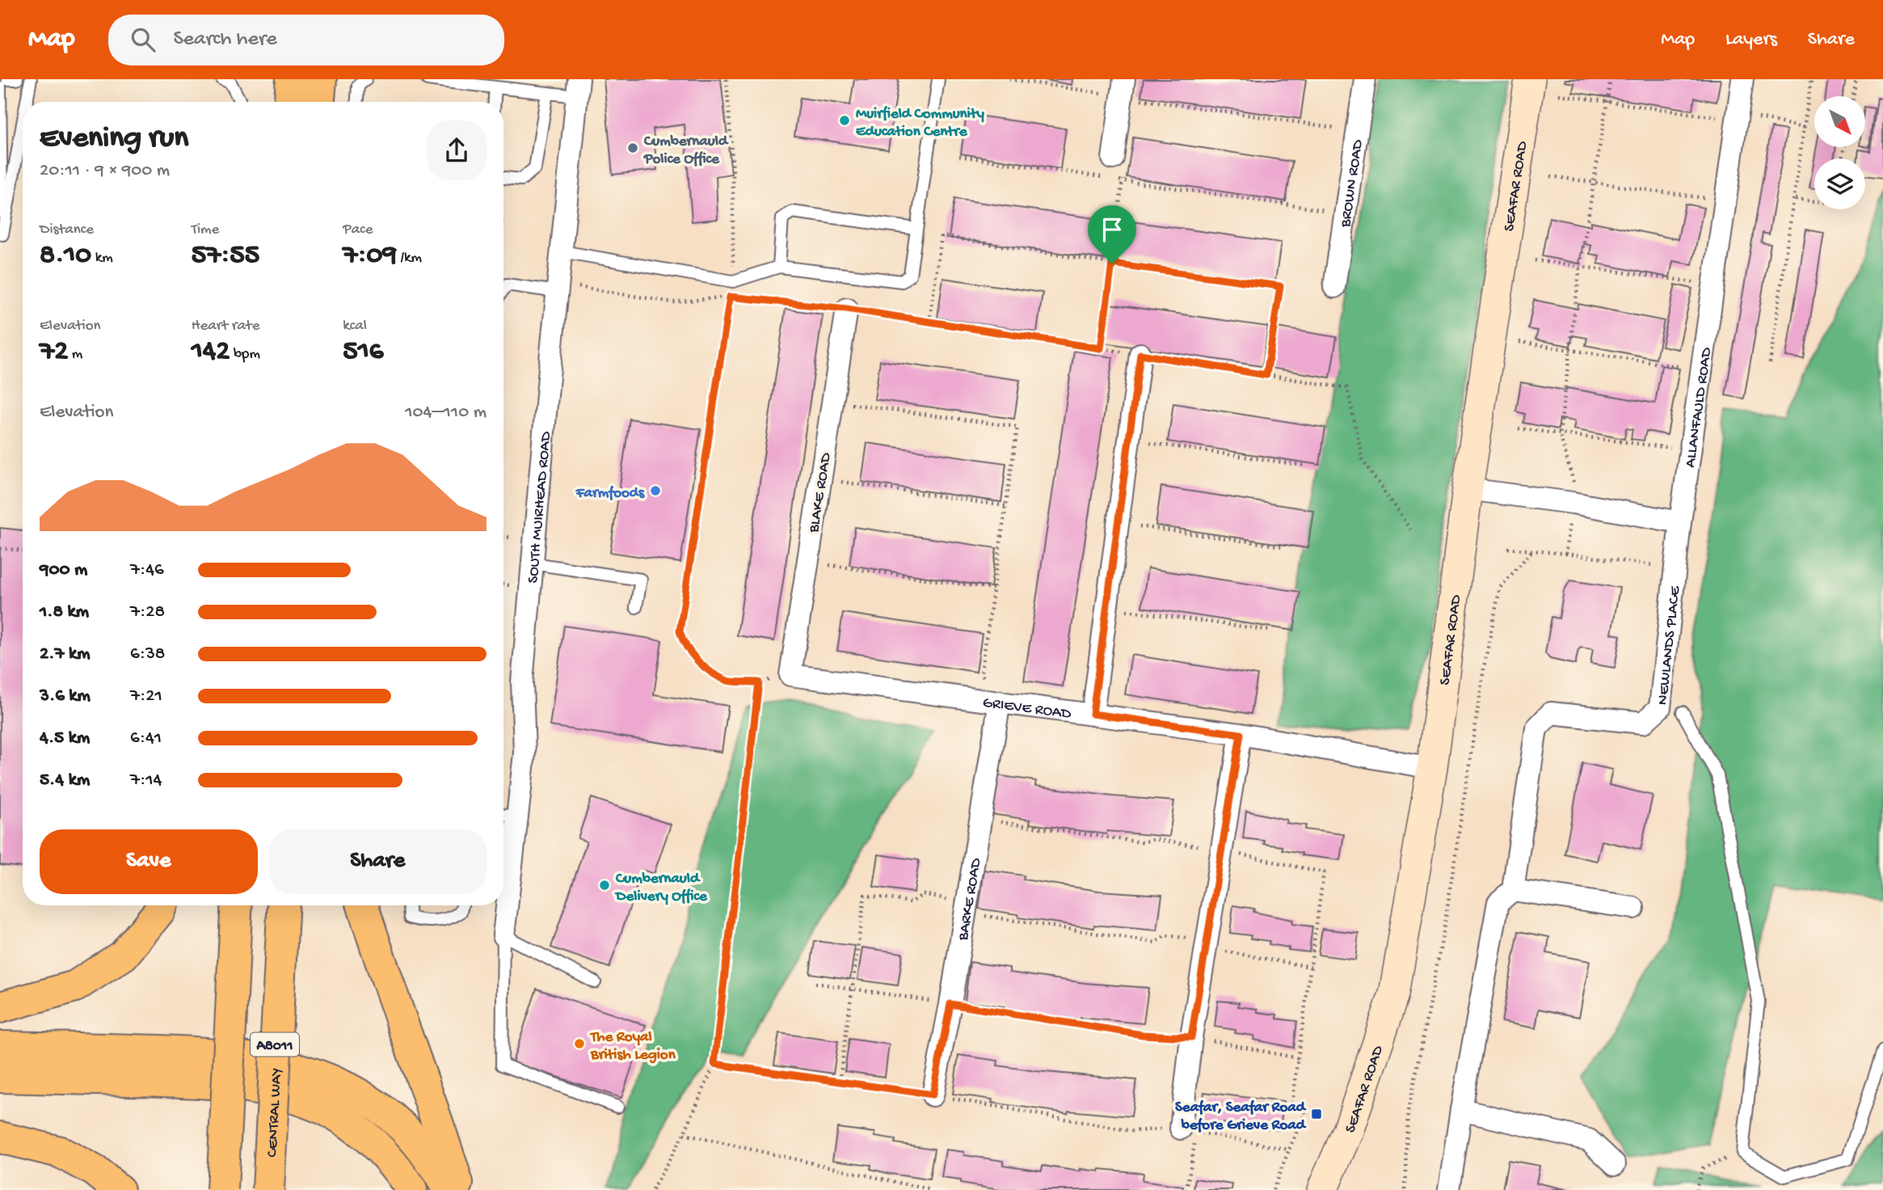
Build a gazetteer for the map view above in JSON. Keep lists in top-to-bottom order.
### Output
{
  "streets": {
    "main road": ["A8011", "CENTRAL WAY"],
    "street": [
      "BROWN ROAD",
      "SEAFAR ROAD",
      "ALLANFAULD ROAD",
      "BLAKE ROAD",
      "SOUTH MUIRHEAD ROAD",
      "NEWLANDS PLACE",
      "GRIEVE ROAD",
      "BARKE ROAD"
    ]
  },
  "crossings": [
    ["SEAFAR ROAD", "GRIEVE ROAD"],
    ["ALLANFAULD ROAD", "NEWLANDS PLACE"],
    ["BLAKE ROAD", "GRIEVE ROAD"],
    ["GRIEVE ROAD", "BARKE ROAD"]
  ],
  "places": {
    "other": [
      "Muirfield Community Education Centre",
      "Cumbernauld Police Office",
      "Farmfoods",
      "Cumbernauld Delivery Office",
      "The Royal British Legion"
    ],
    "transit": ["Seafar, Seafar Road before Grieve Road"]
  },
  "north": "bottom right",
  "page": {
    "header": "Map",
    "search": "Search here",
    "nav": ["Map", "Layers", "Share"],
    "heading": ["Evening run", "20:11 · 9 × 900 m"],
    "stats": [
      ["Distance", "8.10 km"],
      ["Time", "57:55"],
      ["Pace", "7:09 /km"],
      ["Elevation", "72 m"],
      ["Heart rate", "142 bpm"],
      ["kcal", "516"]
    ],
    "chart": ["Elevation", "104–110 m"],
    "list": [
      {
        "name": "900 m",
        "note": "7:46"
      },
      {
        "name": "1.8 km",
        "note": "7:28"
      },
      {
        "name": "2.7 km",
        "note": "6:38"
      },
      {
        "name": "3.6 km",
        "note": "7:21"
      },
      {
        "name": "4.5 km",
        "note": "6:41"
      },
      {
        "name": "5.4 km",
        "note": "7:14"
      }
    ],
    "buttons": ["Save", "Share"]
  }
}
